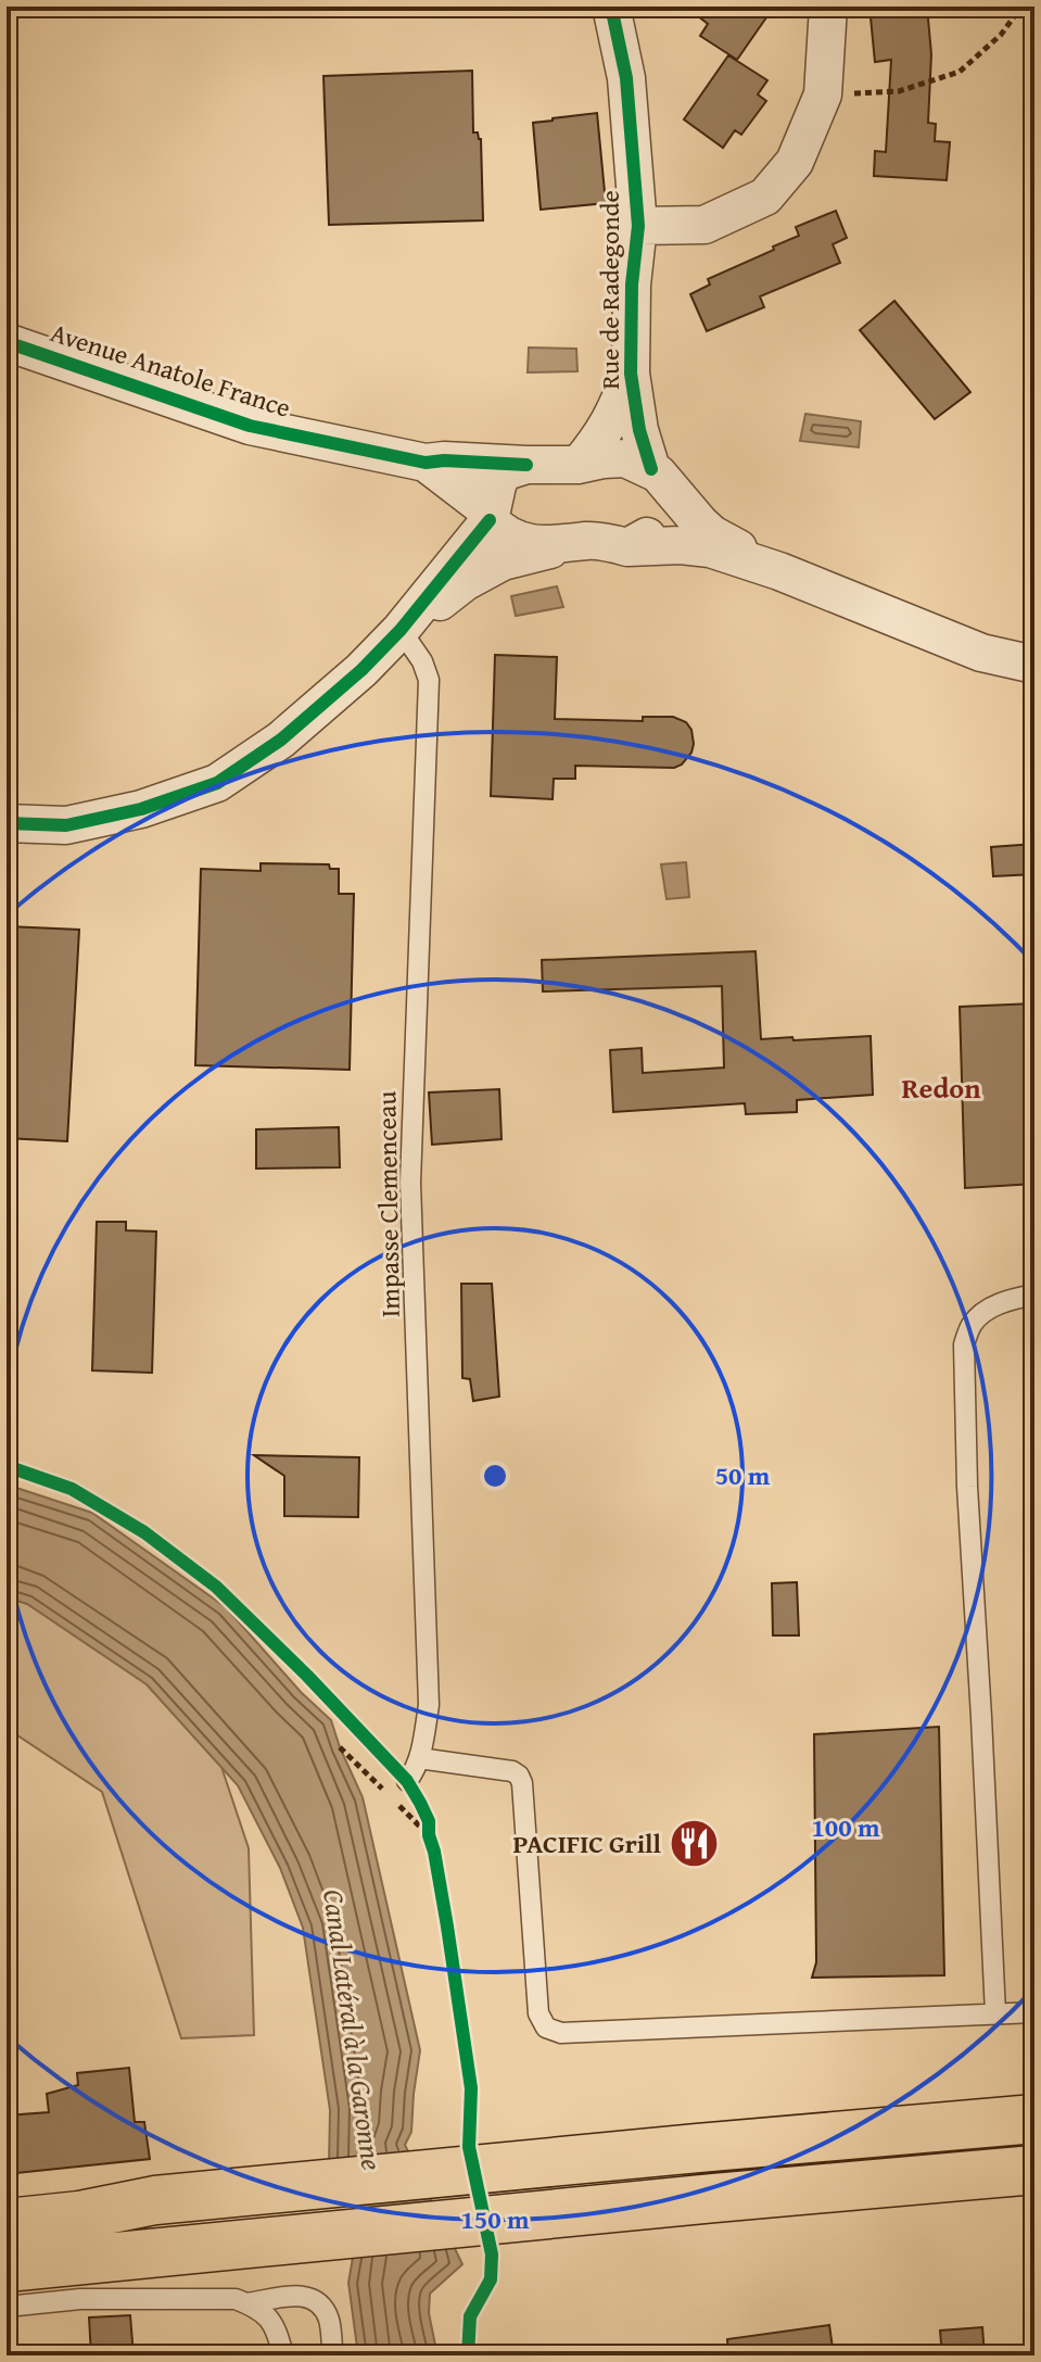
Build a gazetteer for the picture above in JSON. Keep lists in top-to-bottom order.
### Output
{
  "streets": {
    "street": ["Rue de Radegonde", "Avenue Anatole France"],
    "lane": ["Impasse Clemenceau"]
  },
  "crossings": [
    ["Rue de Radegonde", "Avenue Anatole France"]
  ],
  "districts": ["Redon"],
  "water": ["Canal Latéral à la Garonne"],
  "places": {
    "restaurant": ["PACIFIC Grill"]
  },
  "rings": ["50 m", "100 m", "150 m"]
}
